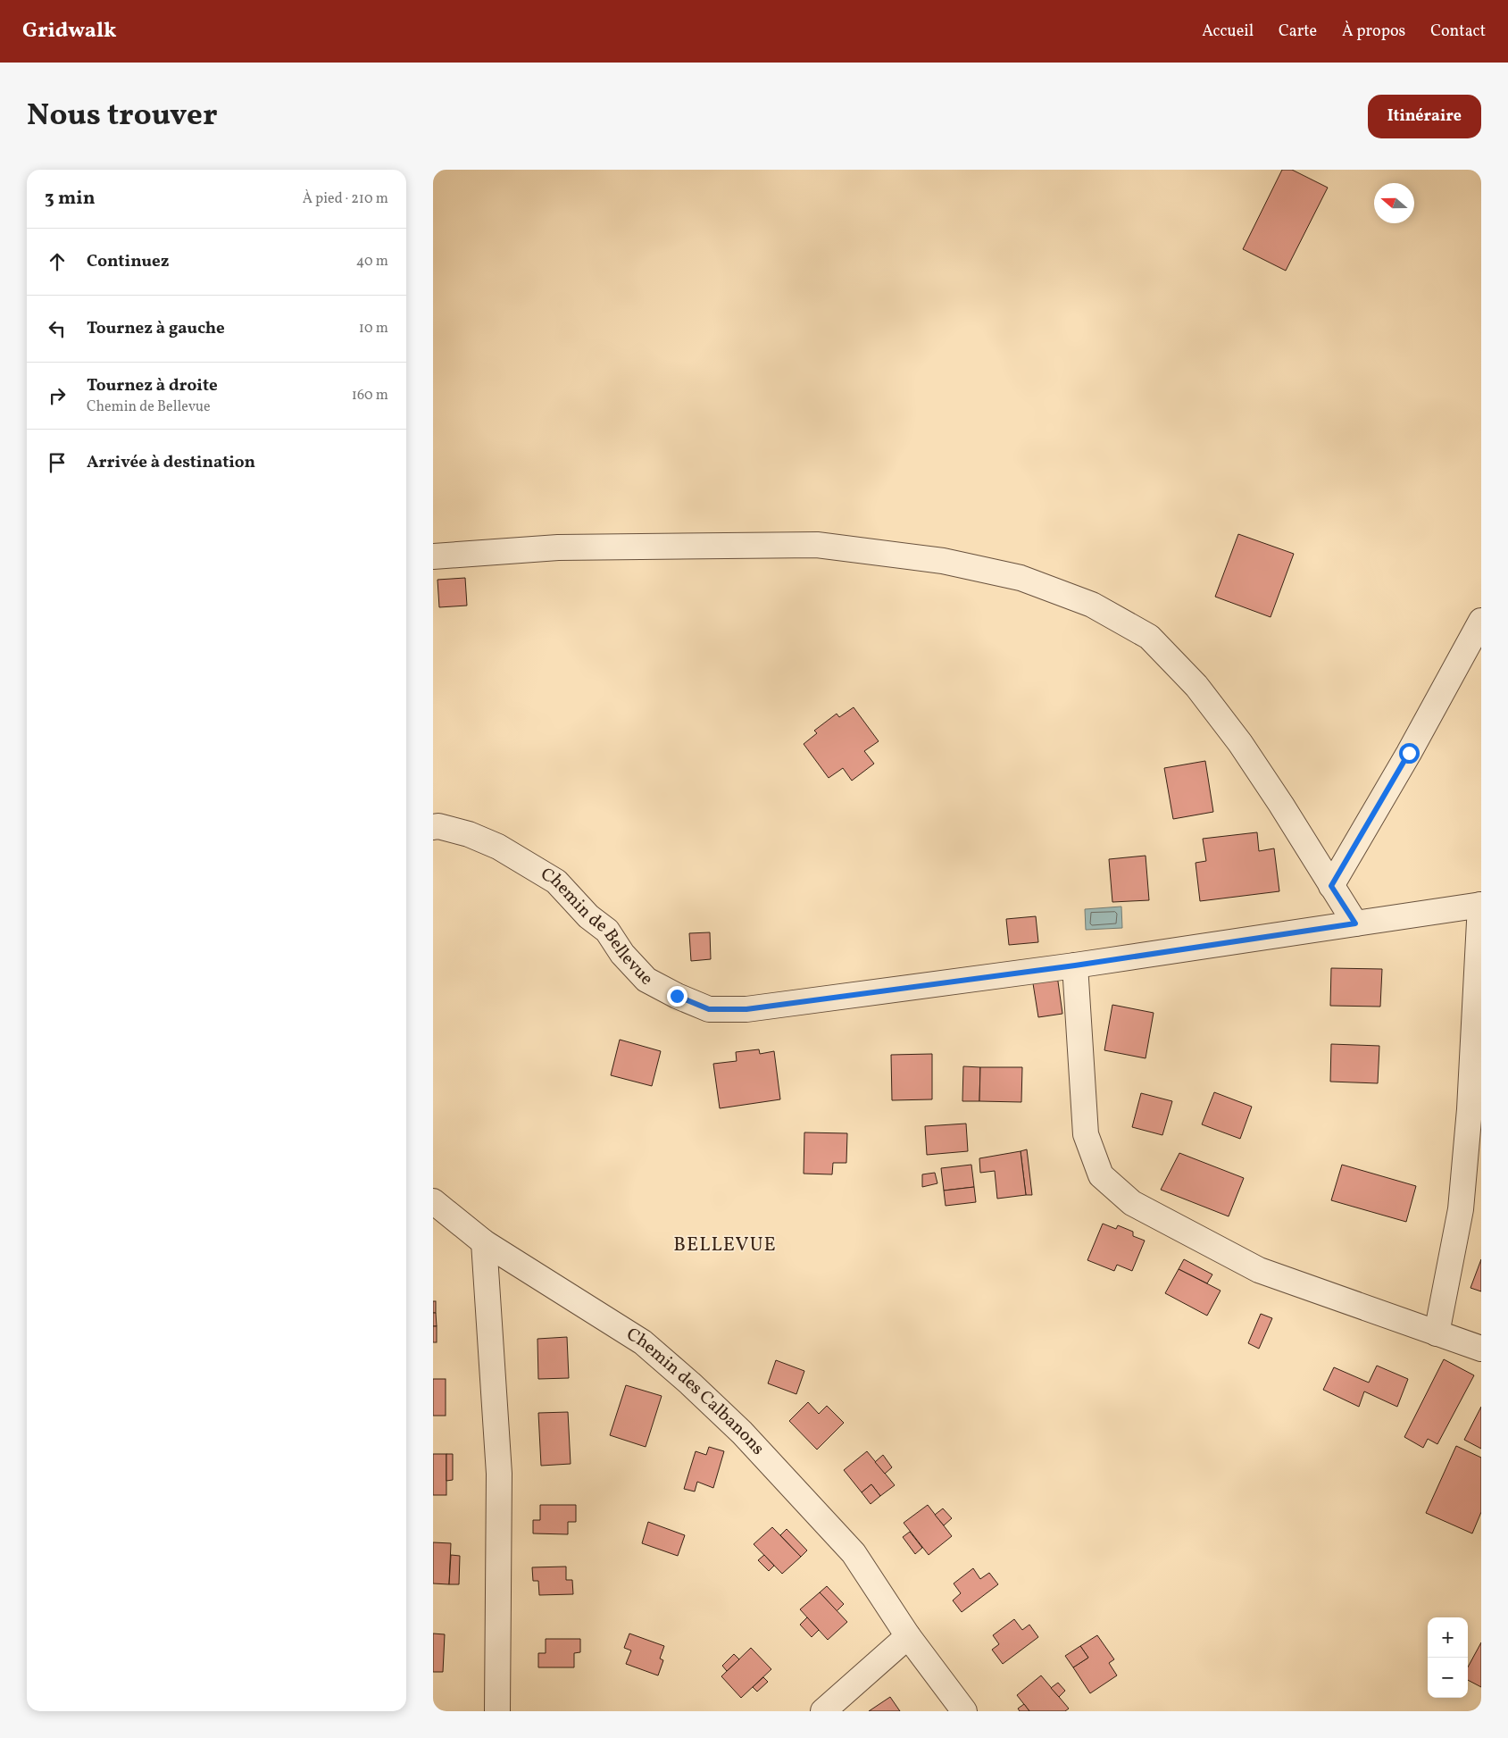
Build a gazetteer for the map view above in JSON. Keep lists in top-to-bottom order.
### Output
{
  "streets": {
    "street": ["Chemin de Bellevue", "Chemin des Calbanons"]
  },
  "districts": ["BELLEVUE"],
  "north": "left",
  "page": {
    "header": "Gridwalk",
    "nav": [
      "Accueil",
      "Carte",
      "À propos",
      "Contact"
    ],
    "title": "Nous trouver",
    "buttons": "Itinéraire",
    "heading": ["3 min", "À pied · 210 m"],
    "list": [
      ["Continuez", "40 m"],
      ["Tournez à gauche", "10 m"],
      ["Tournez à droite", "Chemin de Bellevue", "160 m"],
      "Arrivée à destination"
    ],
    "map_buttons": ["+", "−"]
  }
}
